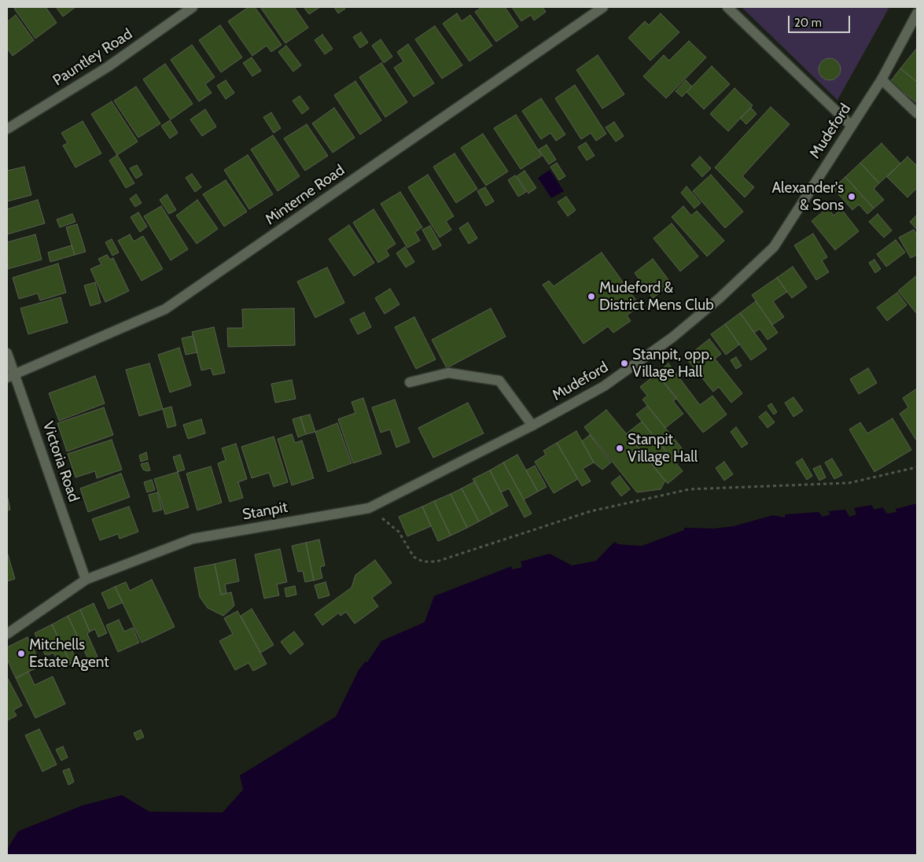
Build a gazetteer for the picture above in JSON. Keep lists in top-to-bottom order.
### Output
{
  "streets": {
    "street": [
      "Pauntley Road",
      "Mudeford",
      "Minterne Road",
      "Victoria Road",
      "Stanpit"
    ]
  },
  "crossings": [
    ["Mudeford", "Stanpit"],
    ["Minterne Road", "Victoria Road"],
    ["Victoria Road", "Stanpit"]
  ],
  "places": [
    "Alexander's & Sons",
    "Mudeford & District Mens Club",
    "Stanpit, opp. Village Hall",
    "Stanpit Village Hall",
    "Mitchells Estate Agent"
  ],
  "scale_bar": "20 m"
}
